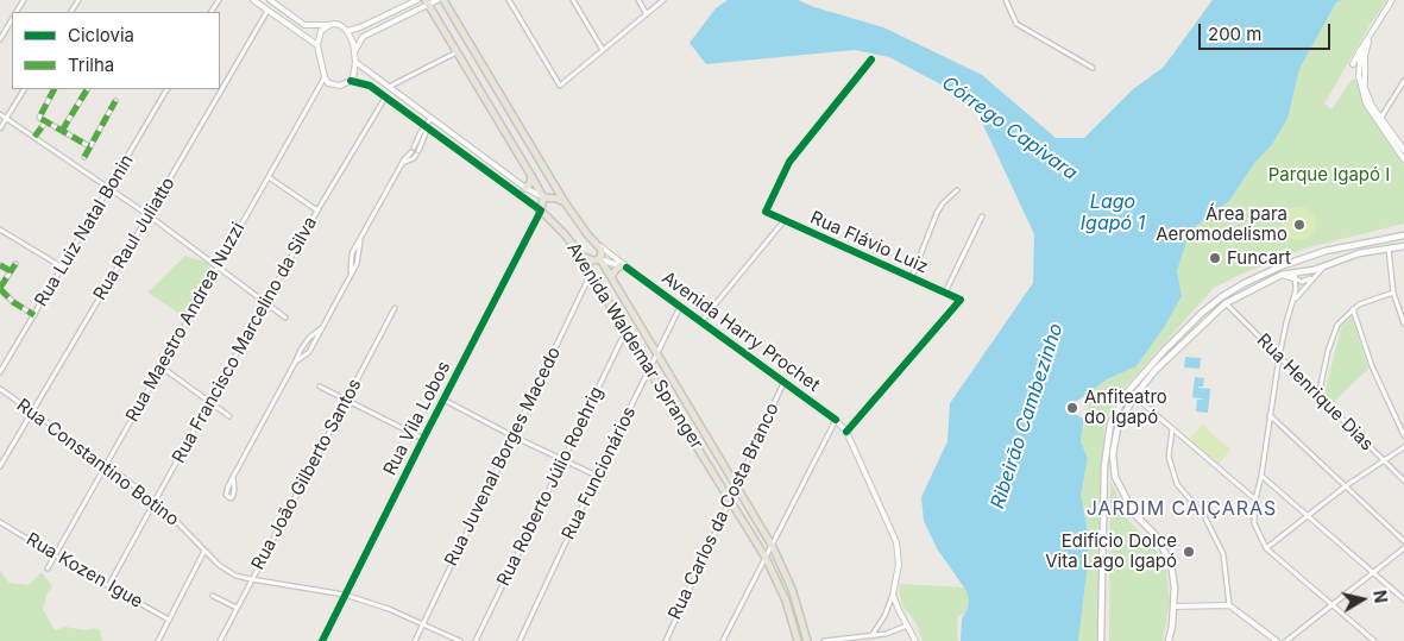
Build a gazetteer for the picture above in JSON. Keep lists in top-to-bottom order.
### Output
{
  "streets": {
    "main road": ["Avenida Waldemar Spranger"],
    "street": [
      "Rua Luiz Natal Bonin",
      "Rua Raul Juliatto",
      "Rua Flávio Luiz",
      "Rua Maestro Andrea Nuzzi",
      "Avenida Harry Prochet",
      "Rua Francisco Marcelino da Silva",
      "Rua Henrique Dias",
      "Rua Vila Lobos",
      "Rua Juvenal Borges Macedo",
      "Rua Constantino Botino",
      "Rua Funcionários",
      "Rua João Gilberto Santos",
      "Rua Roberto Júlio Roehrig",
      "Rua Carlos da Costa Branco",
      "Rua Kozen Igue"
    ]
  },
  "crossings": [
    ["Rua Raul Juliatto", "Rua Constantino Botino"],
    ["Rua Flávio Luiz", "Avenida Harry Prochet"],
    ["Rua Maestro Andrea Nuzzi", "Rua Constantino Botino"],
    ["Rua Maestro Andrea Nuzzi", "Rua Kozen Igue"],
    ["Avenida Harry Prochet", "Avenida Waldemar Spranger"],
    ["Avenida Harry Prochet", "Rua Funcionários"],
    ["Avenida Harry Prochet", "Rua Carlos da Costa Branco"],
    ["Rua Francisco Marcelino da Silva", "Rua Constantino Botino"],
    ["Rua Francisco Marcelino da Silva", "Rua Kozen Igue"],
    ["Avenida Waldemar Spranger", "Rua Vila Lobos"],
    ["Avenida Waldemar Spranger", "Rua Juvenal Borges Macedo"],
    ["Avenida Waldemar Spranger", "Rua Funcionários"],
    ["Avenida Waldemar Spranger", "Rua Roberto Júlio Roehrig"],
    ["Avenida Waldemar Spranger", "Rua Carlos da Costa Branco"],
    ["Rua Vila Lobos", "Rua Constantino Botino"],
    ["Rua Juvenal Borges Macedo", "Rua Constantino Botino"],
    ["Rua Constantino Botino", "Rua João Gilberto Santos"]
  ],
  "districts": ["JARDIM CAIÇARAS"],
  "water": ["Córrego Capivara", "Lago Igapó 1", "Ribeirão Cambezinho"],
  "parks": ["Parque Igapó I"],
  "places": [
    "Área para Aeromodelismo",
    "Funcart",
    "Anfiteatro do Igapó",
    "Edifício Dolce Vita Lago Igapó"
  ],
  "legend": ["Ciclovia", "Trilha"],
  "scale_bar": "200 m",
  "north": "right"
}
